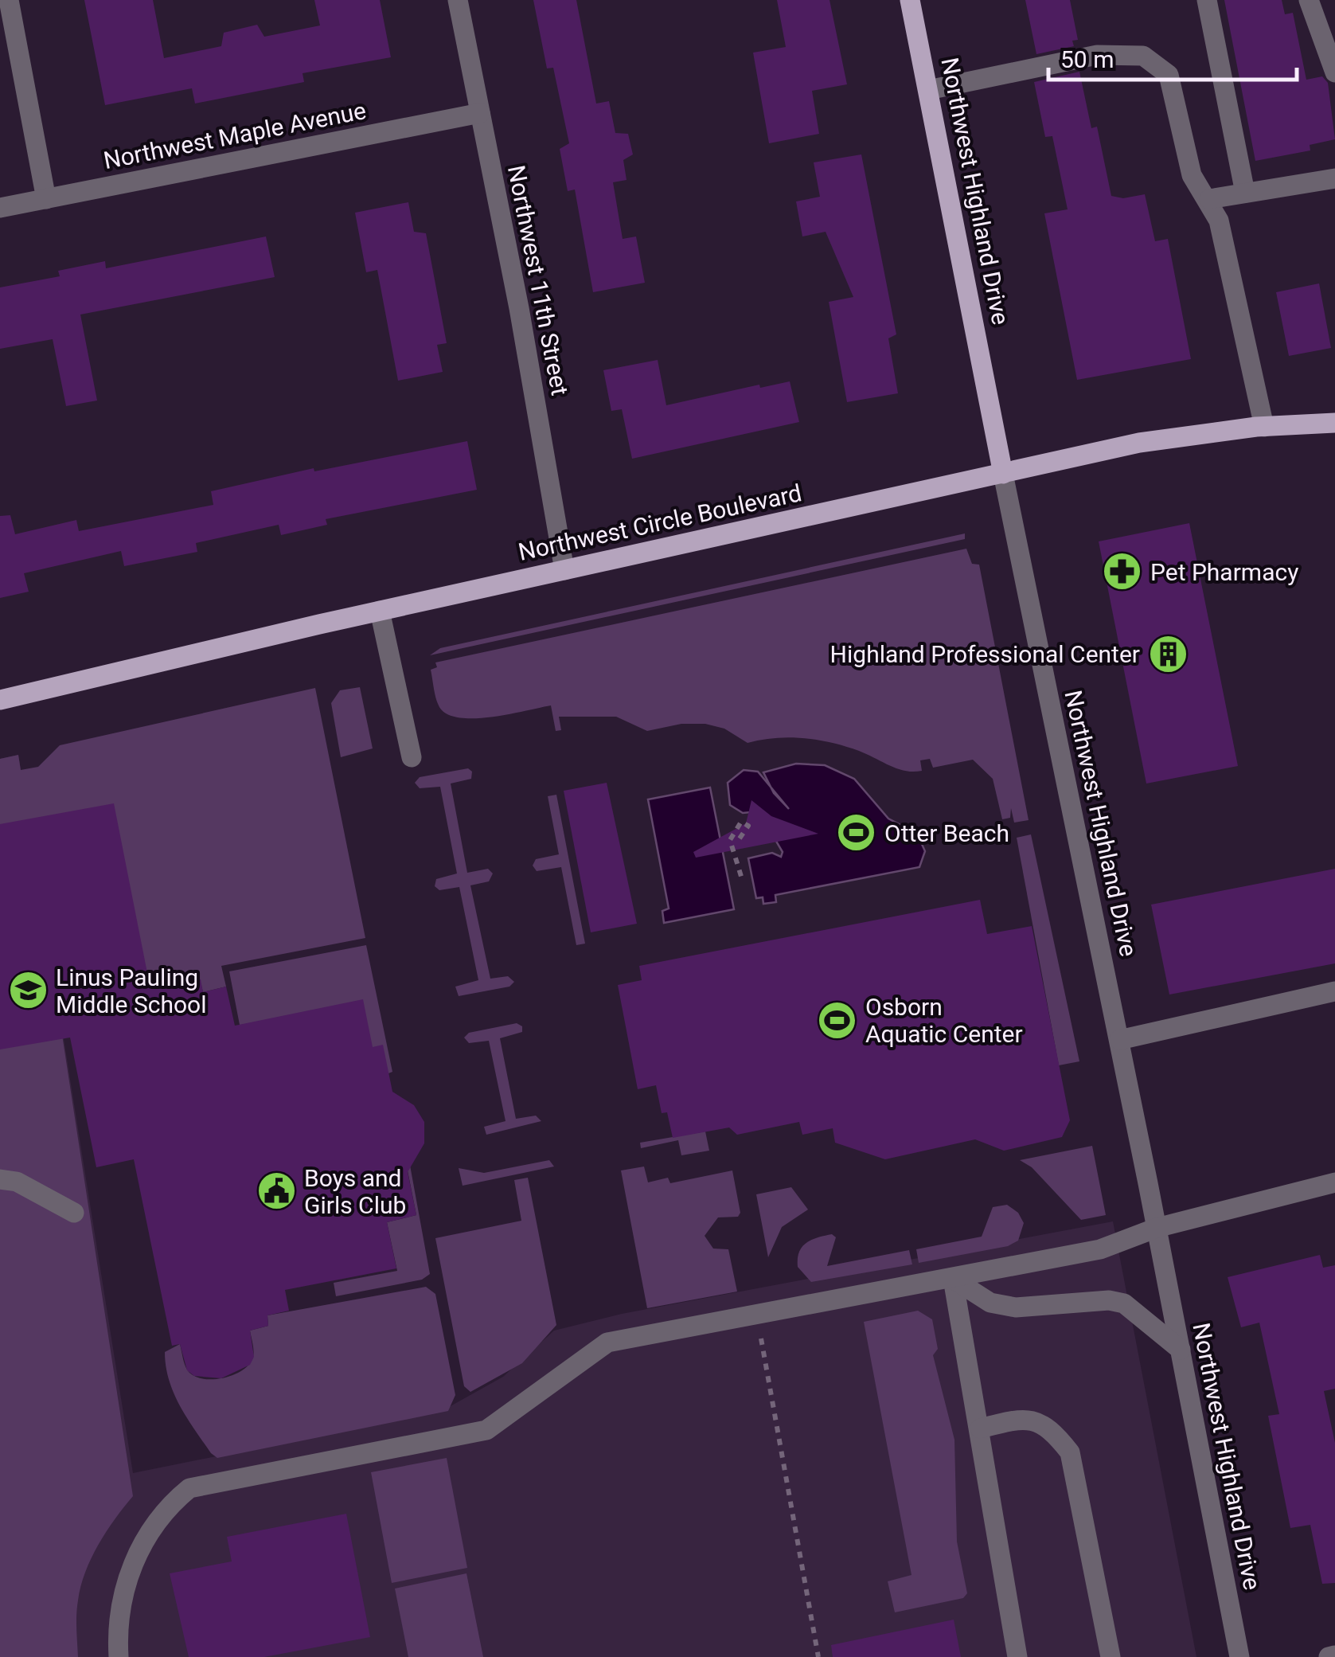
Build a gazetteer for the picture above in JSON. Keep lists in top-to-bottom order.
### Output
{
  "streets": {
    "main road": ["Northwest Highland Drive", "Northwest Circle Boulevard"],
    "street": ["Northwest Maple Avenue", "Northwest 11th Street"]
  },
  "crossings": [
    ["Northwest Maple Avenue", "Northwest 11th Street"],
    ["Northwest Highland Drive", "Northwest Circle Boulevard"],
    ["Northwest 11th Street", "Northwest Circle Boulevard"]
  ],
  "places": {
    "pharmacy": ["Pet Pharmacy"],
    "building": ["Highland Professional Center"],
    "sports": ["Otter Beach", "Osborn Aquatic Center"],
    "school or university": ["Linus Pauling Middle School"],
    "public building": ["Boys and Girls Club"]
  },
  "scale_bar": "50 m"
}
